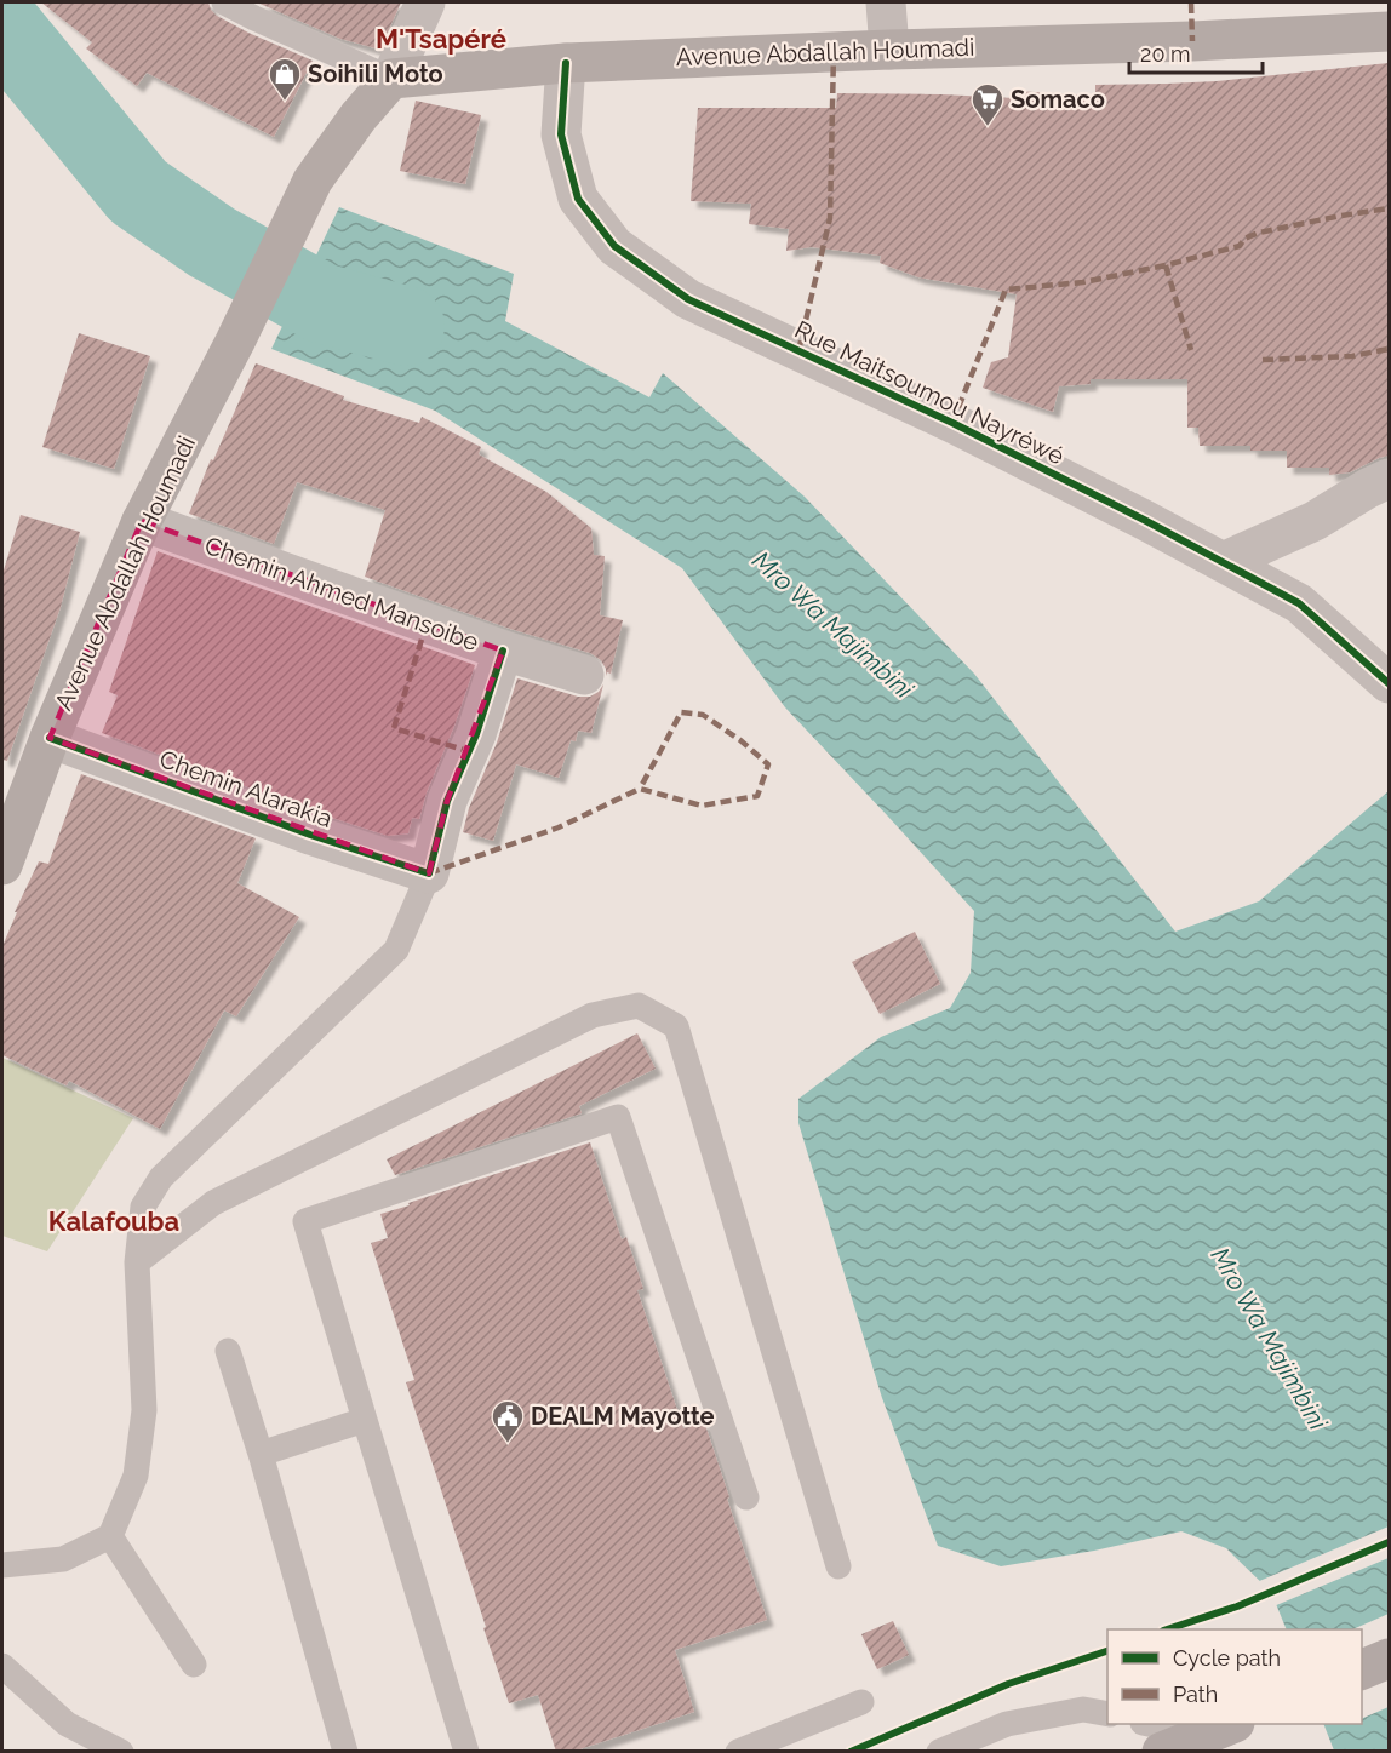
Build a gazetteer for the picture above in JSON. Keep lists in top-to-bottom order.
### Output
{
  "streets": {
    "main road": ["Avenue Abdallah Houmadi"],
    "street": ["Rue Maitsoumou Nayréwé", "Chemin Ahmed Mansoibe", "Chemin Alarakia"]
  },
  "crossings": [
    ["Avenue Abdallah Houmadi", "Rue Maitsoumou Nayréwé"],
    ["Avenue Abdallah Houmadi", "Chemin Ahmed Mansoibe"],
    ["Avenue Abdallah Houmadi", "Chemin Alarakia"]
  ],
  "districts": ["M'Tsapéré", "Kalafouba"],
  "water": ["Mro Wa Majimbini"],
  "places": {
    "shop": ["Soihili Moto"],
    "supermarket": ["Somaco"],
    "public building": ["DEALM Mayotte"]
  },
  "legend": ["Cycle path", "Path"],
  "scale_bar": "20 m"
}
